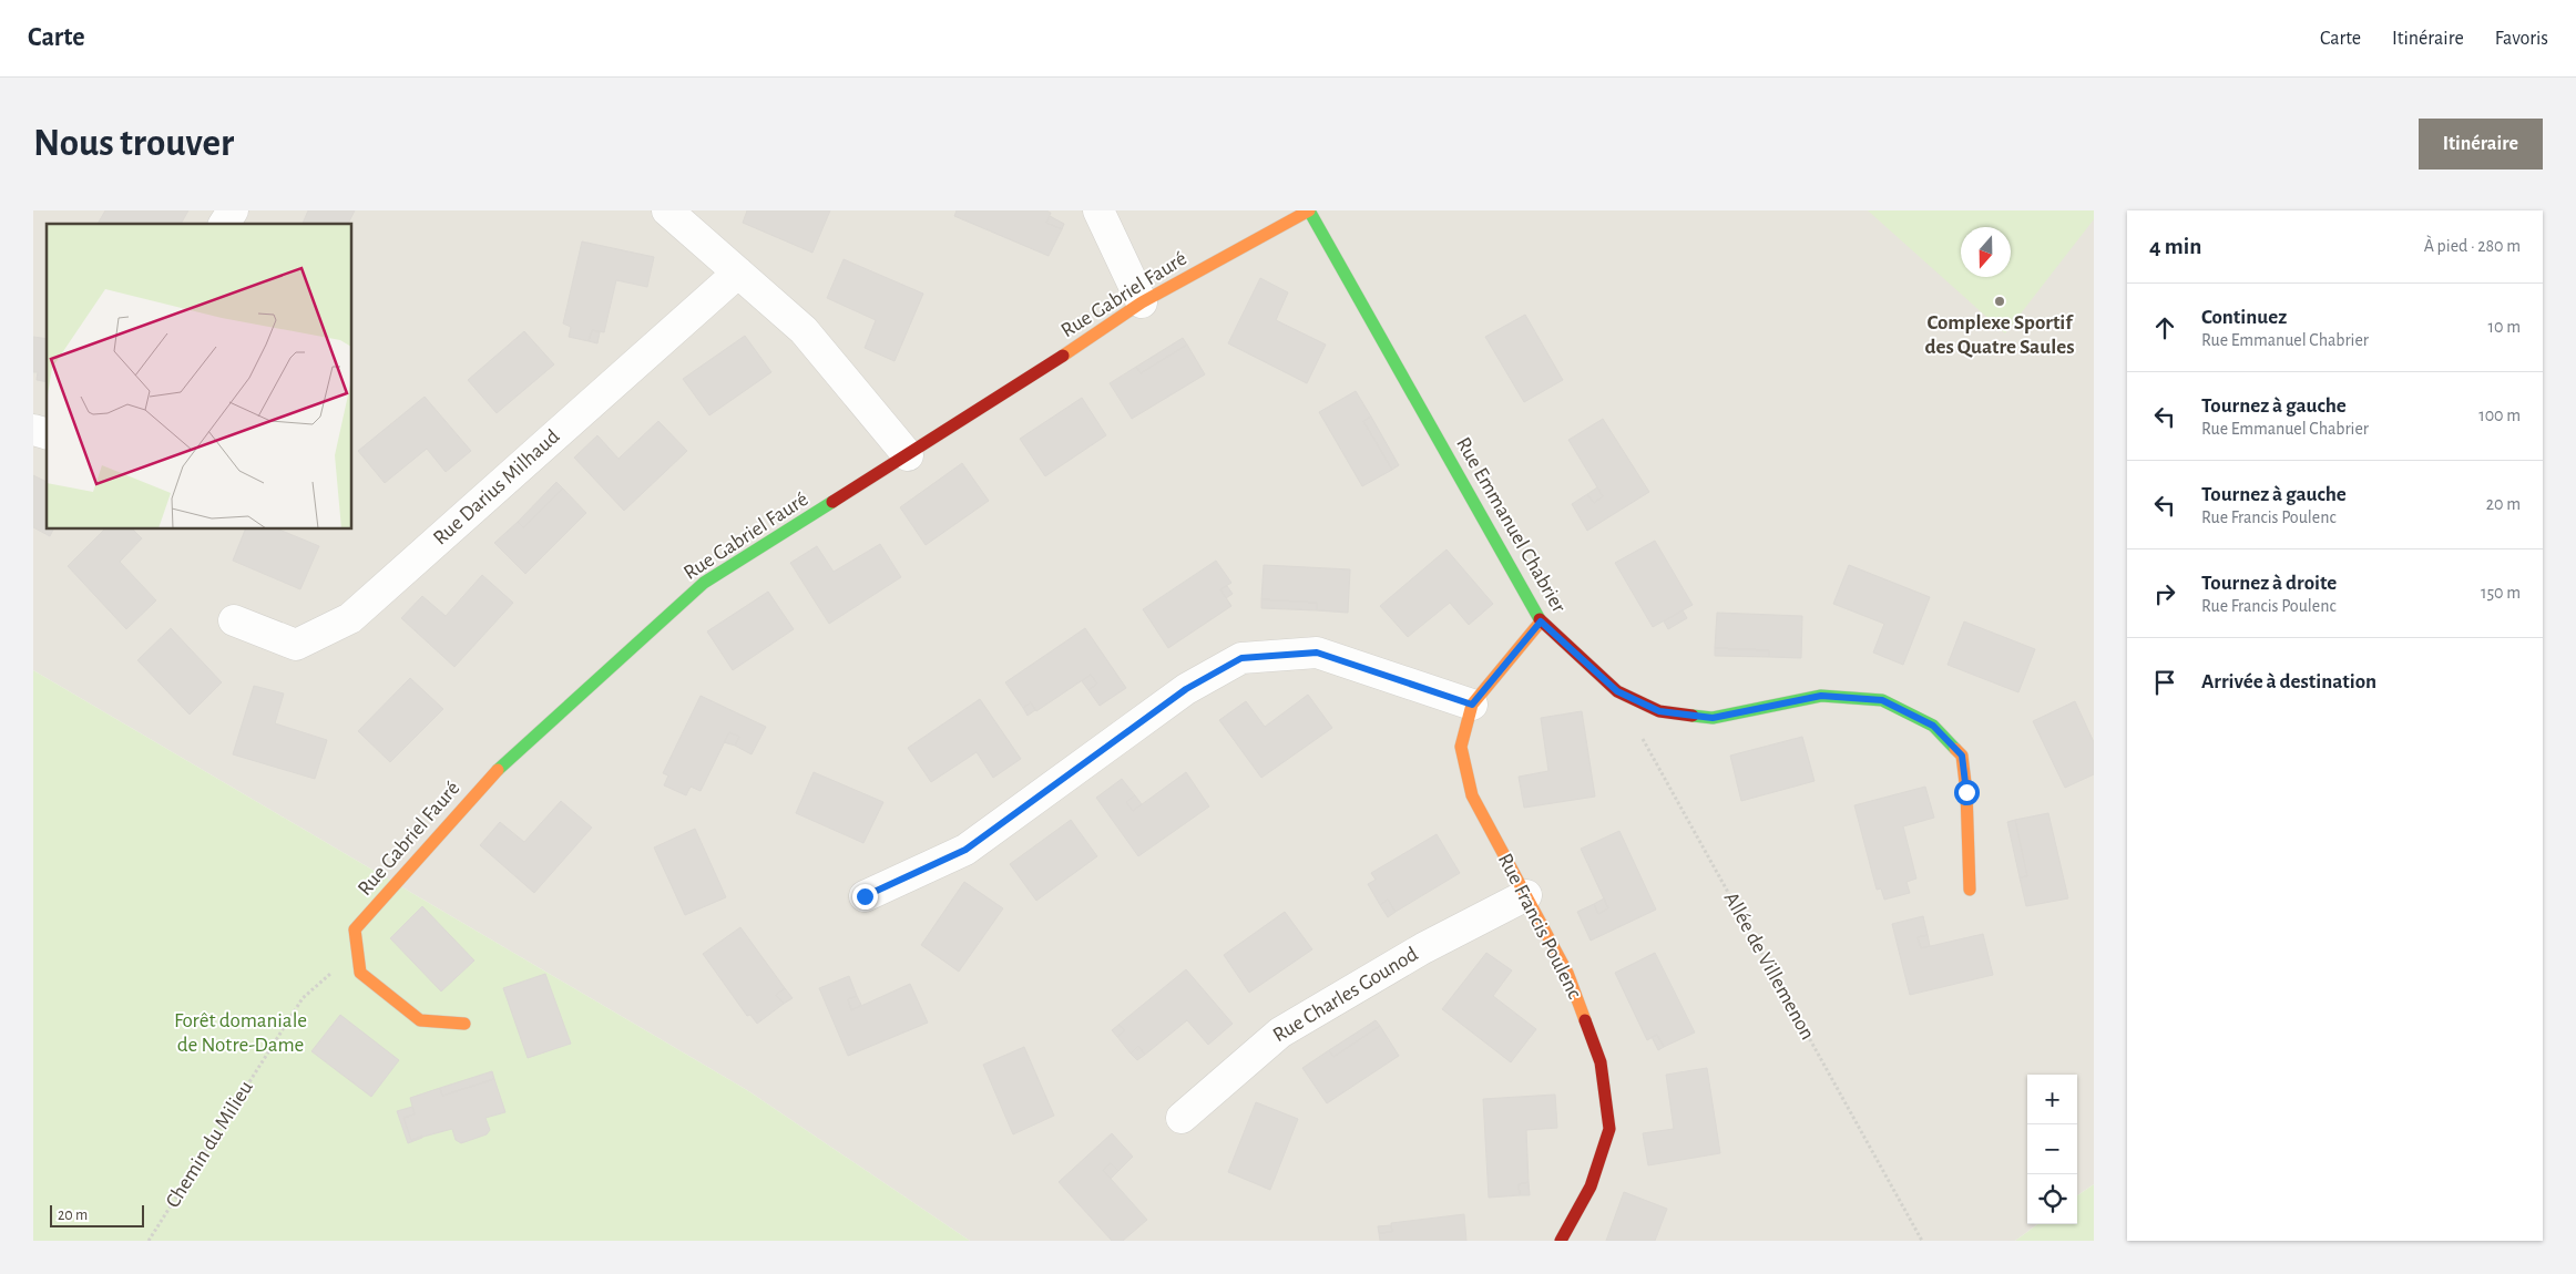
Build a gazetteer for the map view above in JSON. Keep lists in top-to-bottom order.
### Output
{
  "streets": {
    "street": [
      "Rue Gabriel Fauré",
      "Rue Darius Milhaud",
      "Rue Emmanuel Chabrier",
      "Rue Francis Poulenc",
      "Rue Charles Gounod"
    ],
    "path": ["Allée de Villemenon", "Chemin du Milieu"]
  },
  "crossings": [
    ["Rue Gabriel Fauré", "Rue Emmanuel Chabrier"],
    ["Rue Gabriel Fauré", "Chemin du Milieu"],
    ["Rue Emmanuel Chabrier", "Rue Francis Poulenc"],
    ["Rue Emmanuel Chabrier", "Allée de Villemenon"],
    ["Rue Francis Poulenc", "Rue Charles Gounod"]
  ],
  "parks": ["Forêt domaniale de Notre-Dame"],
  "places": ["Complexe Sportif des Quatre Saules"],
  "scale_bar": "20 m",
  "north": "bottom",
  "page": {
    "header": "Carte",
    "nav": ["Carte", "Itinéraire", "Favoris"],
    "buttons": "Itinéraire",
    "title": "Nous trouver",
    "heading": ["4 min", "À pied · 280 m"],
    "list": [
      ["Continuez", "Rue Emmanuel Chabrier", "10 m"],
      ["Tournez à gauche", "Rue Emmanuel Chabrier", "100 m"],
      ["Tournez à gauche", "Rue Francis Poulenc", "20 m"],
      ["Tournez à droite", "Rue Francis Poulenc", "150 m"],
      "Arrivée à destination"
    ],
    "map_buttons": ["+", "−"],
    "scale": "20 m"
  }
}
